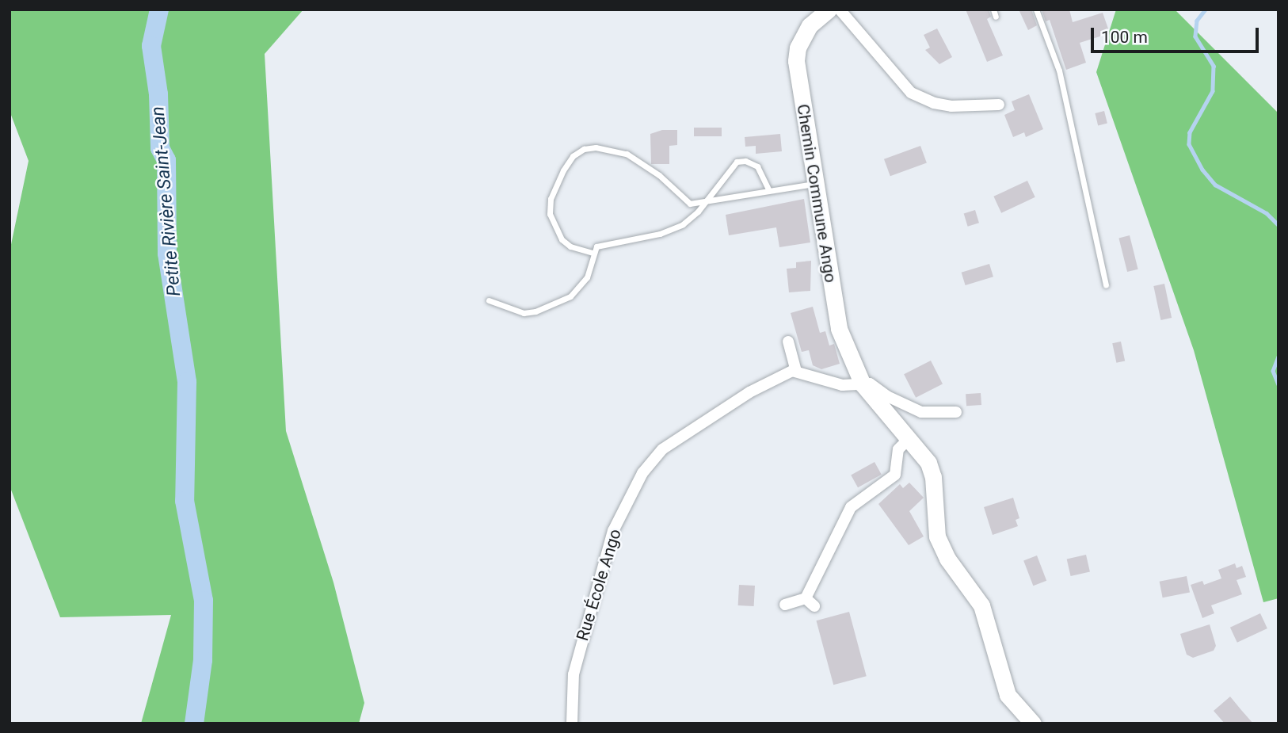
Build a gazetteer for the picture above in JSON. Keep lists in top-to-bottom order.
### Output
{
  "streets": {
    "street": ["Chemin Commune Ango", "Rue École Ango"]
  },
  "water": ["Petite Rivière Saint-Jean"],
  "scale_bar": "100 m"
}
